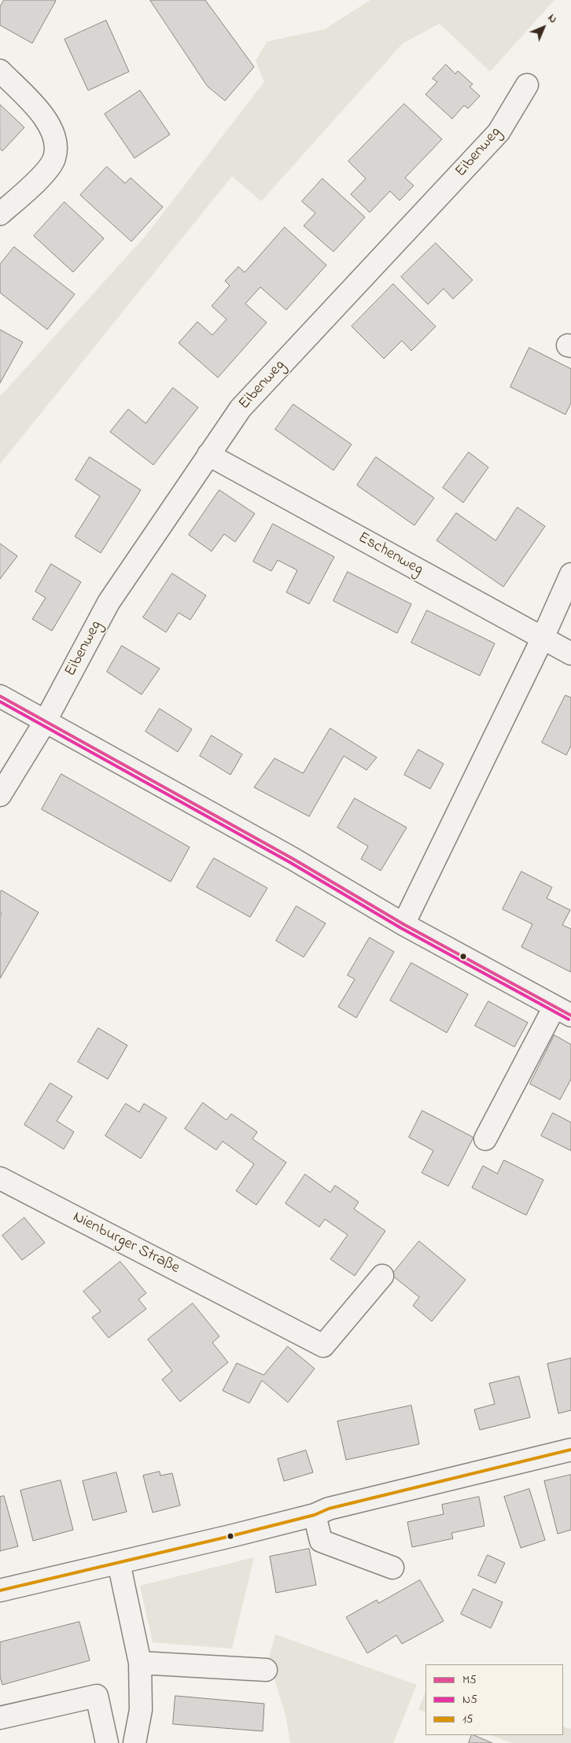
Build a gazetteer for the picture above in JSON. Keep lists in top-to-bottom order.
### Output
{
  "streets": {
    "street": ["Eibenweg", "Eschenweg", "Nienburger Straße"]
  },
  "crossings": [
    ["Eibenweg", "Eschenweg"]
  ],
  "lines": ["transit line M5", "transit line N5", "transit line 15"],
  "legend": ["M5", "N5", "15"],
  "north": "top right"
}
